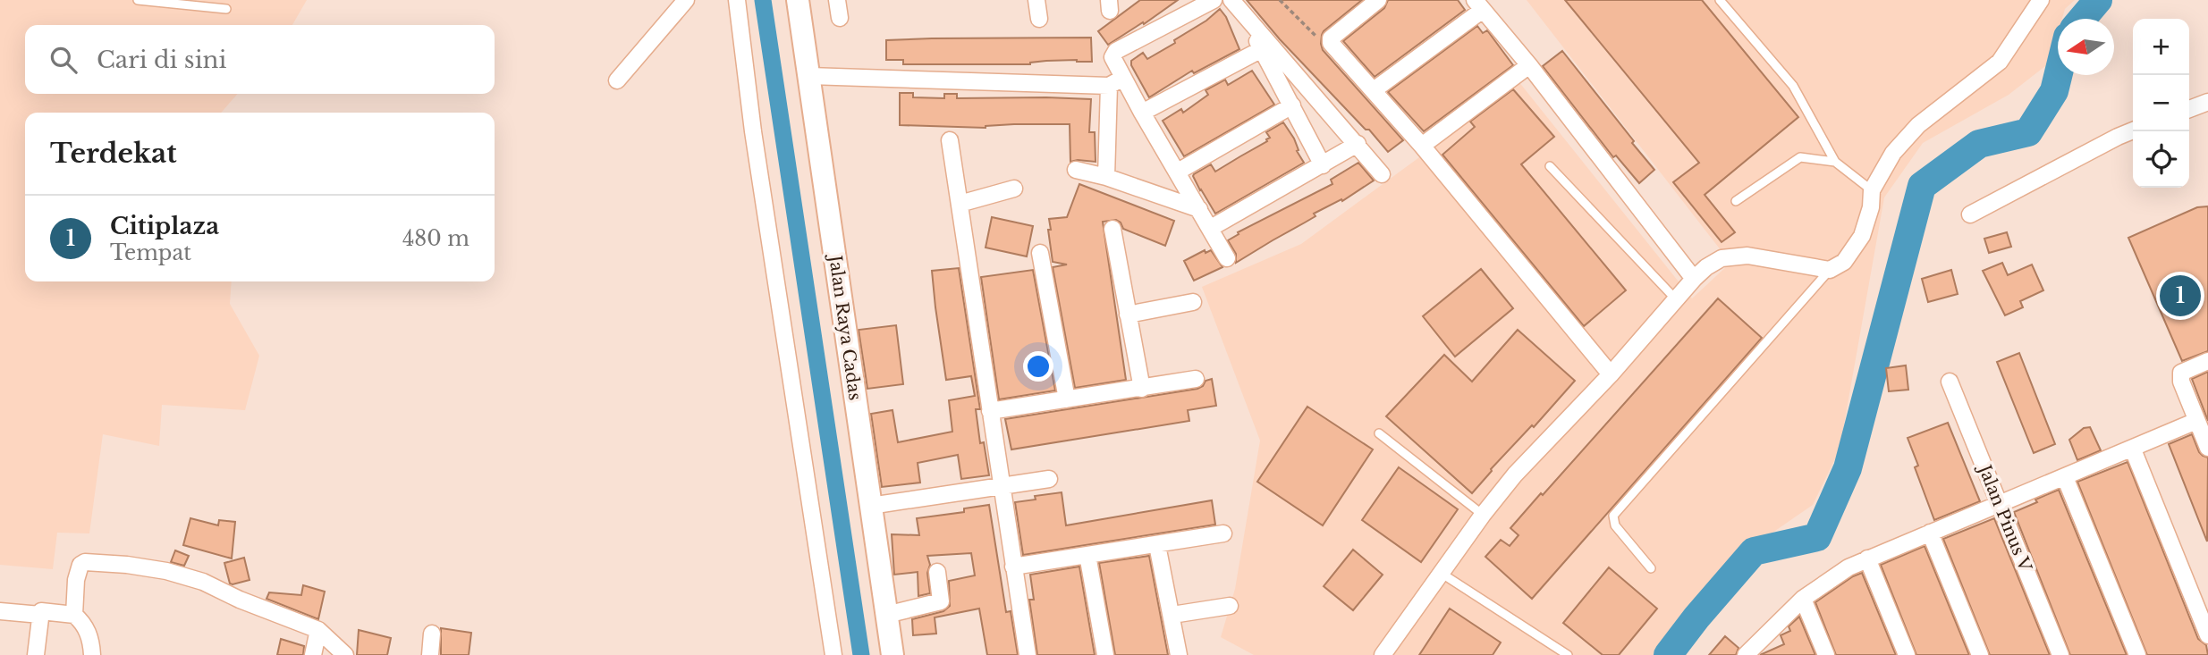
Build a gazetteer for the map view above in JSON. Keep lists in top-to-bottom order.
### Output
{
  "streets": {
    "street": ["Jalan Raya Cadas", "Jalan Pinus V"]
  },
  "north": "left",
  "page": {
    "map_buttons": ["+", "−"],
    "search": "Cari di sini",
    "heading": "Terdekat",
    "list": [
      {
        "mark": "1",
        "name": "Citiplaza",
        "note": "Tempat",
        "value": "480 m"
      }
    ],
    "pins": "1"
  }
}
